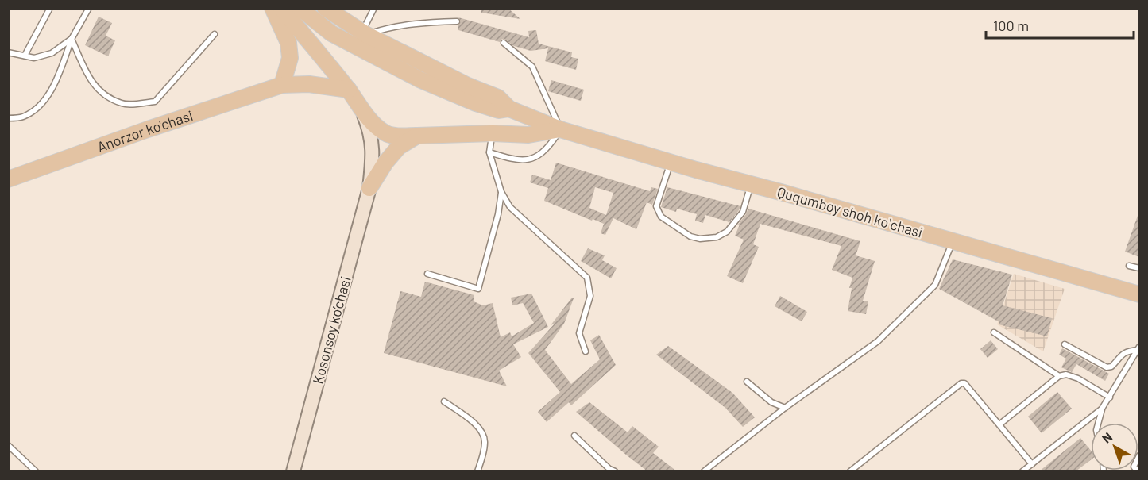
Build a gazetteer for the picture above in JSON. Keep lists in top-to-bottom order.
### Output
{
  "streets": {
    "main road": ["Anorzor ko'chasi", "Ququmboy shoh koʻchasi", "Kosonsoy ko’chasi"]
  },
  "scale_bar": "100 m",
  "north": "top left"
}
